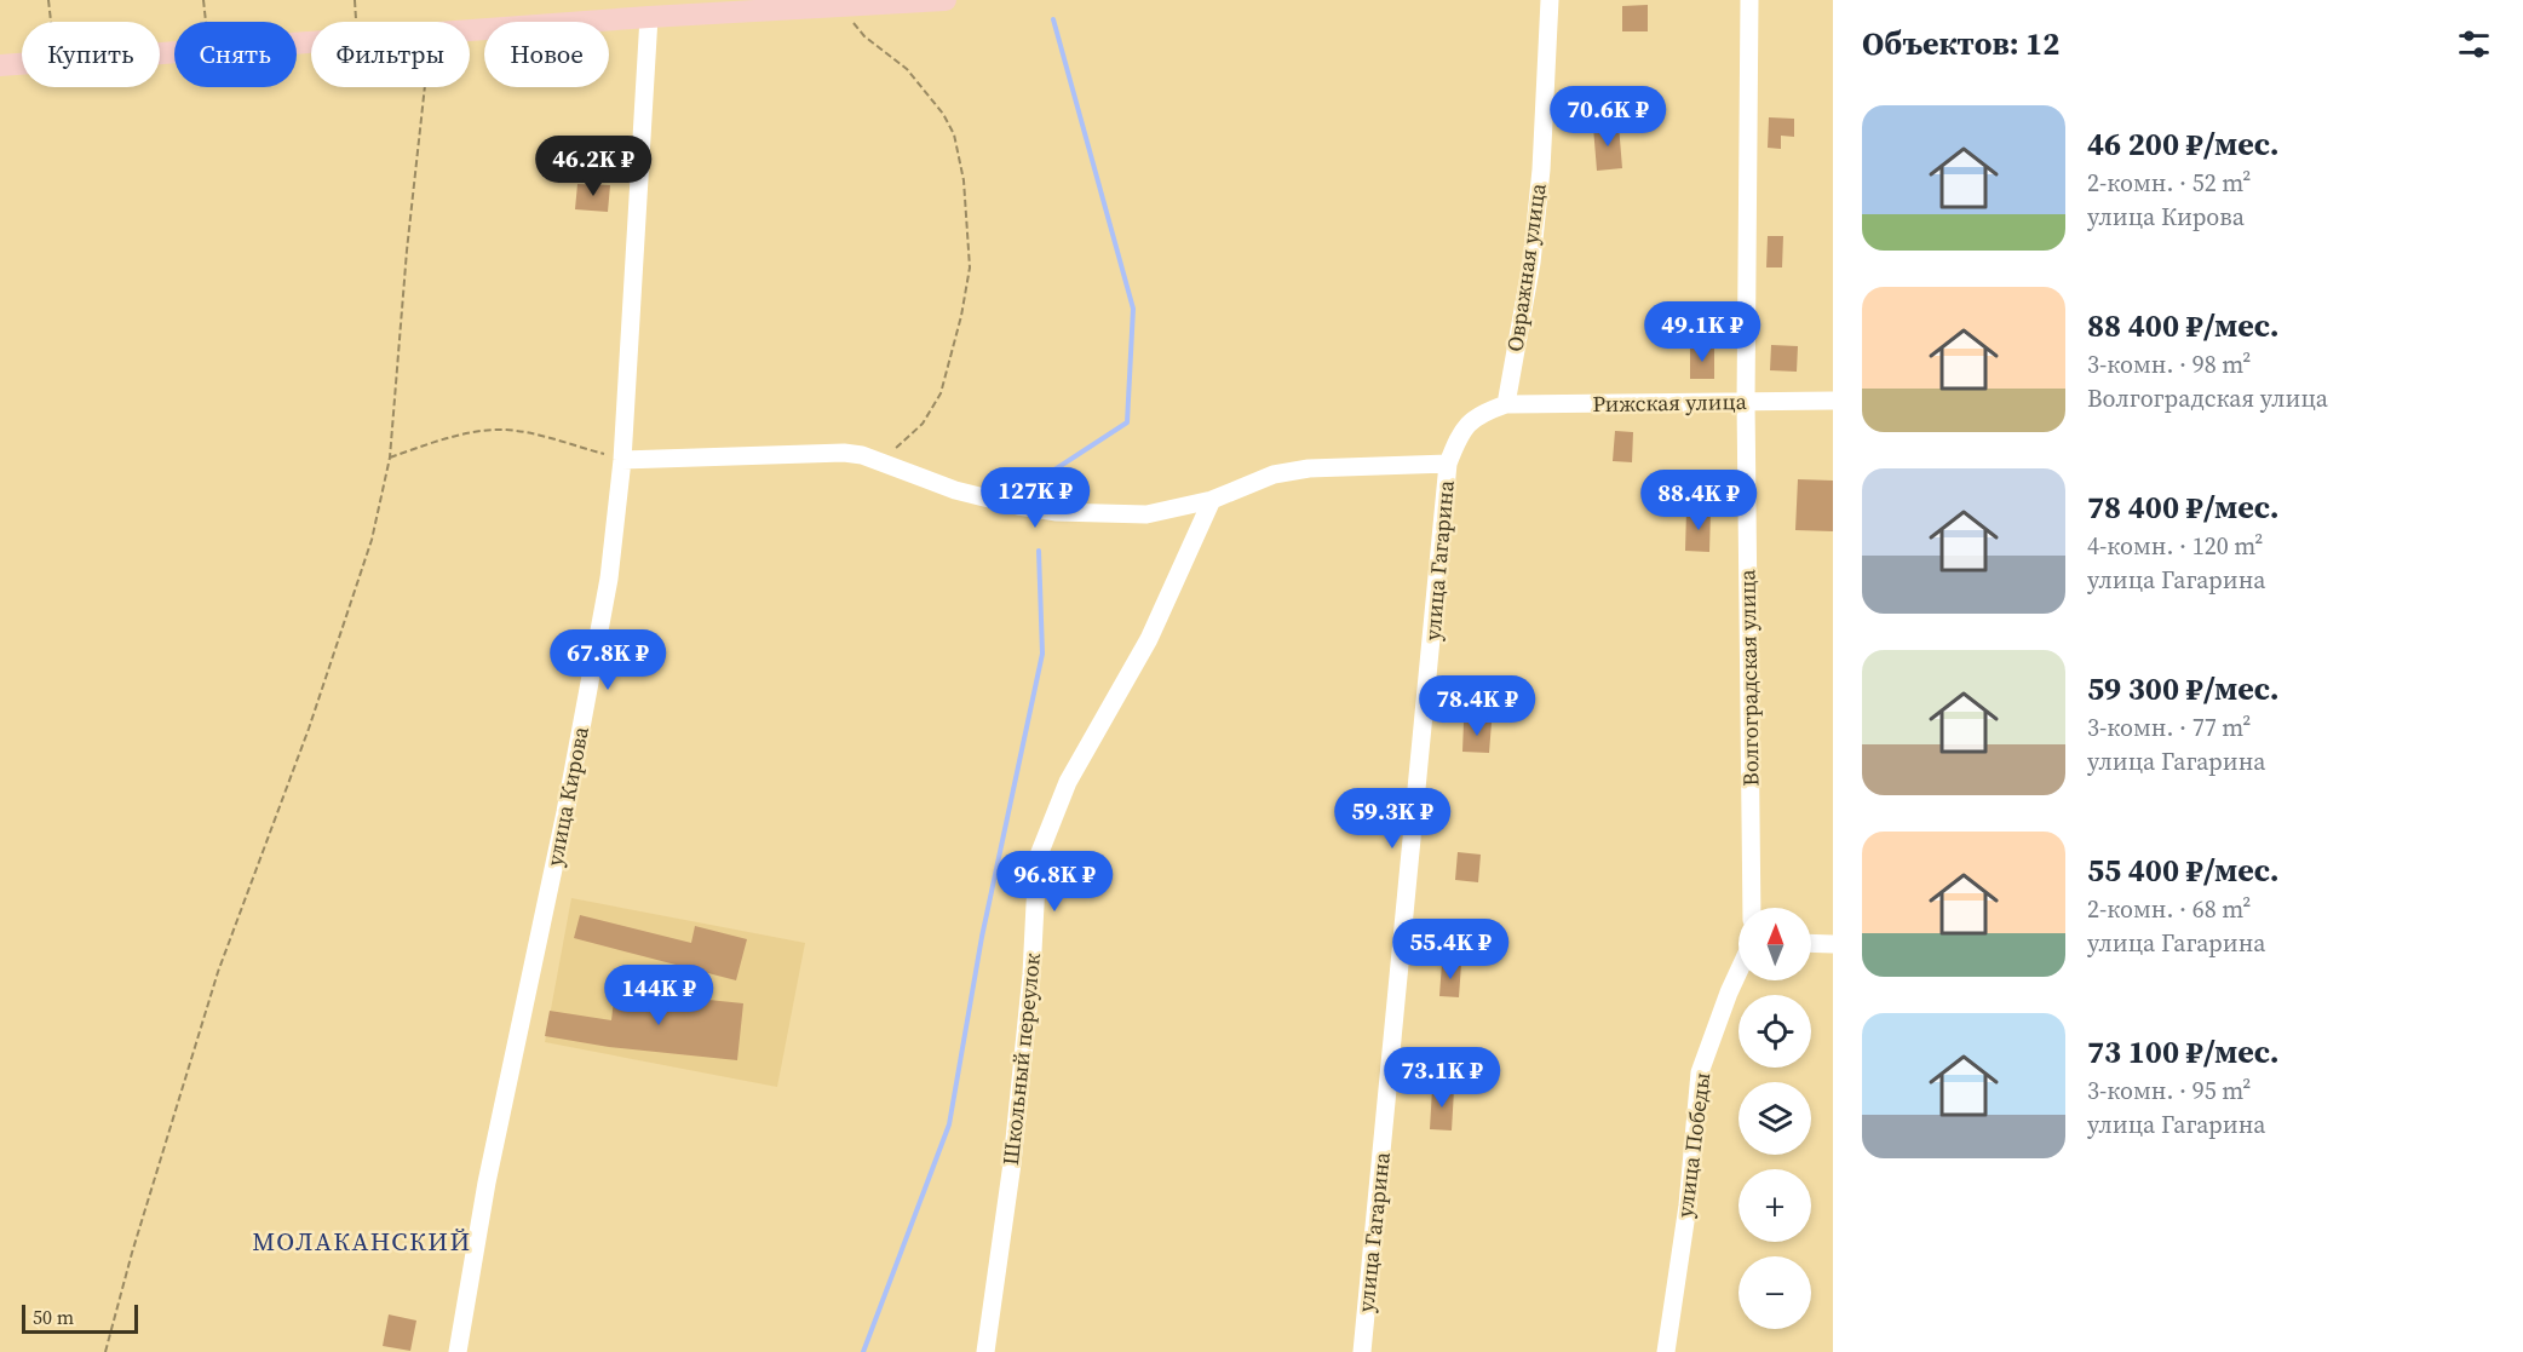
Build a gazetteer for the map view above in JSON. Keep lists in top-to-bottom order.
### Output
{
  "streets": {
    "street": [
      "Овражная улица",
      "Рижская улица",
      "улица Гагарина",
      "Волгоградская улица",
      "улица Кирова",
      "Школьный переулок",
      "улица Победы"
    ]
  },
  "crossings": [
    ["Овражная улица", "Рижская улица"],
    ["Овражная улица", "улица Гагарина"],
    ["Рижская улица", "улица Гагарина"],
    ["Рижская улица", "Волгоградская улица"]
  ],
  "districts": ["МОЛАКАНСКИЙ"],
  "scale_bar": "50 m",
  "north": "top",
  "page": {
    "heading": "Объектов: 12",
    "chip": [
      "Купить",
      "Снять",
      "Фильтры",
      "Новое"
    ],
    "price": [
      "70.6K ₽",
      "46.2K ₽",
      "49.1K ₽",
      "127K ₽",
      "88.4K ₽",
      "67.8K ₽",
      "78.4K ₽",
      "59.3K ₽",
      "96.8K ₽",
      "55.4K ₽",
      "144K ₽",
      "73.1K ₽"
    ],
    "list": [
      {
        "name": "46 200 ₽/мес.",
        "note": "2-комн. · 52 m² · улица Кирова"
      },
      {
        "name": "88 400 ₽/мес.",
        "note": "3-комн. · 98 m² · Волгоградская улица"
      },
      {
        "name": "78 400 ₽/мес.",
        "note": "4-комн. · 120 m² · улица Гагарина"
      },
      {
        "name": "59 300 ₽/мес.",
        "note": "3-комн. · 77 m² · улица Гагарина"
      },
      {
        "name": "55 400 ₽/мес.",
        "note": "2-комн. · 68 m² · улица Гагарина"
      },
      {
        "name": "73 100 ₽/мес.",
        "note": "3-комн. · 95 m² · улица Гагарина"
      }
    ],
    "map_buttons": ["+", "−"],
    "scale": "50 m"
  }
}
